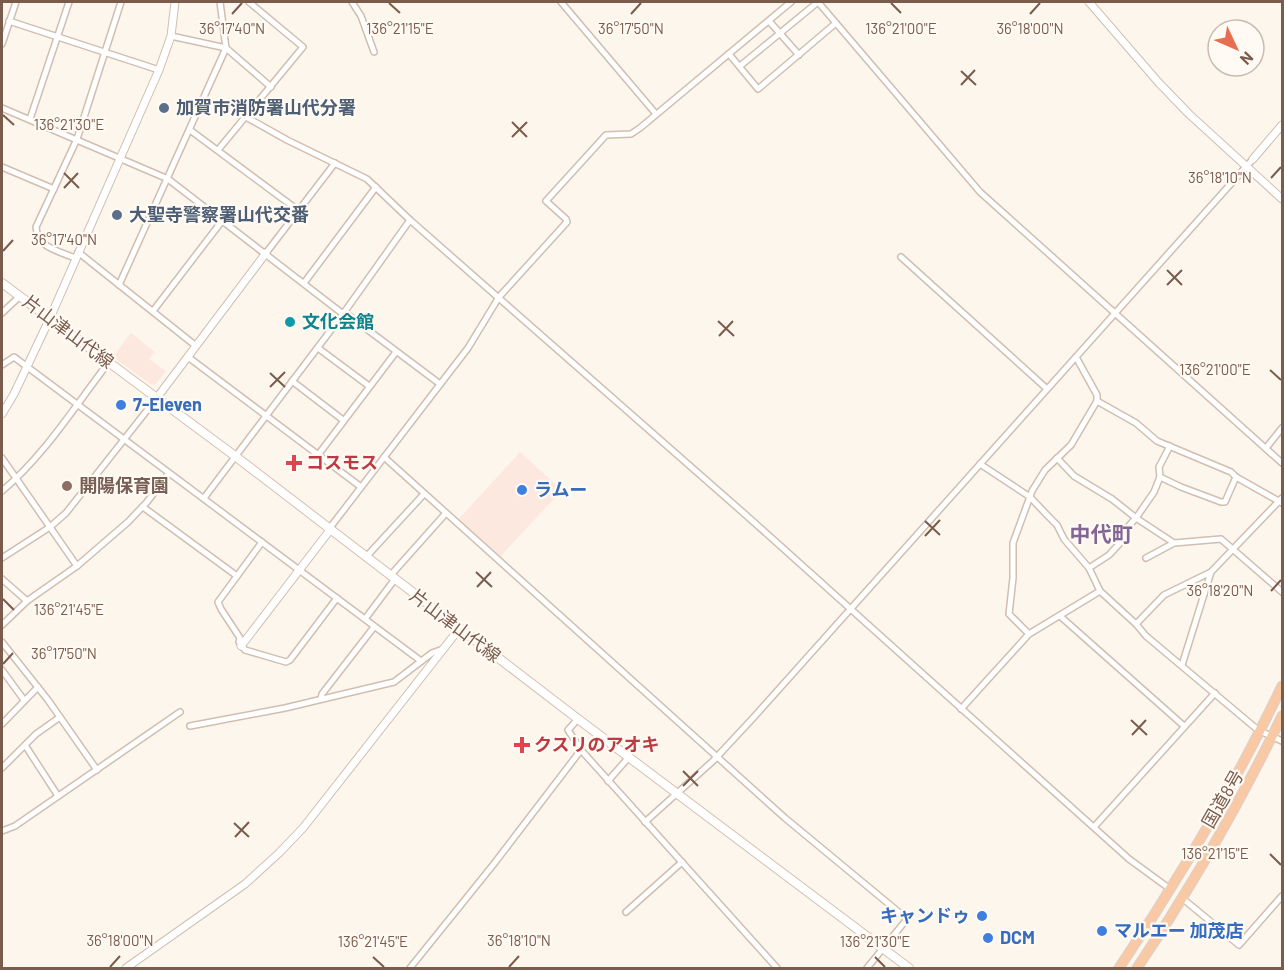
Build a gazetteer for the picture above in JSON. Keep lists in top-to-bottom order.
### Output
{
  "streets": {
    "highway": ["国道8号"],
    "main road": ["片山津山代線"]
  },
  "districts": ["中代町"],
  "places": {
    "other": [
      "加賀市消防署山代分署",
      "大聖寺警察署山代交番",
      "文化会館",
      "7-Eleven",
      "開陽保育園",
      "ラムー",
      "キャンドゥ",
      "マルエー 加茂店",
      "DCM"
    ],
    "health": ["コスモス", "クスリのアオキ"]
  },
  "north": "bottom right",
  "coordinates": [
    "136°21'15\"E",
    "136°21'00\"E",
    "36°17'40\"N",
    "36°17'50\"N",
    "36°18'00\"N",
    "136°21'30\"E",
    "36°18'10\"N",
    "36°18'20\"N",
    "136°21'45\"E"
  ]
}
